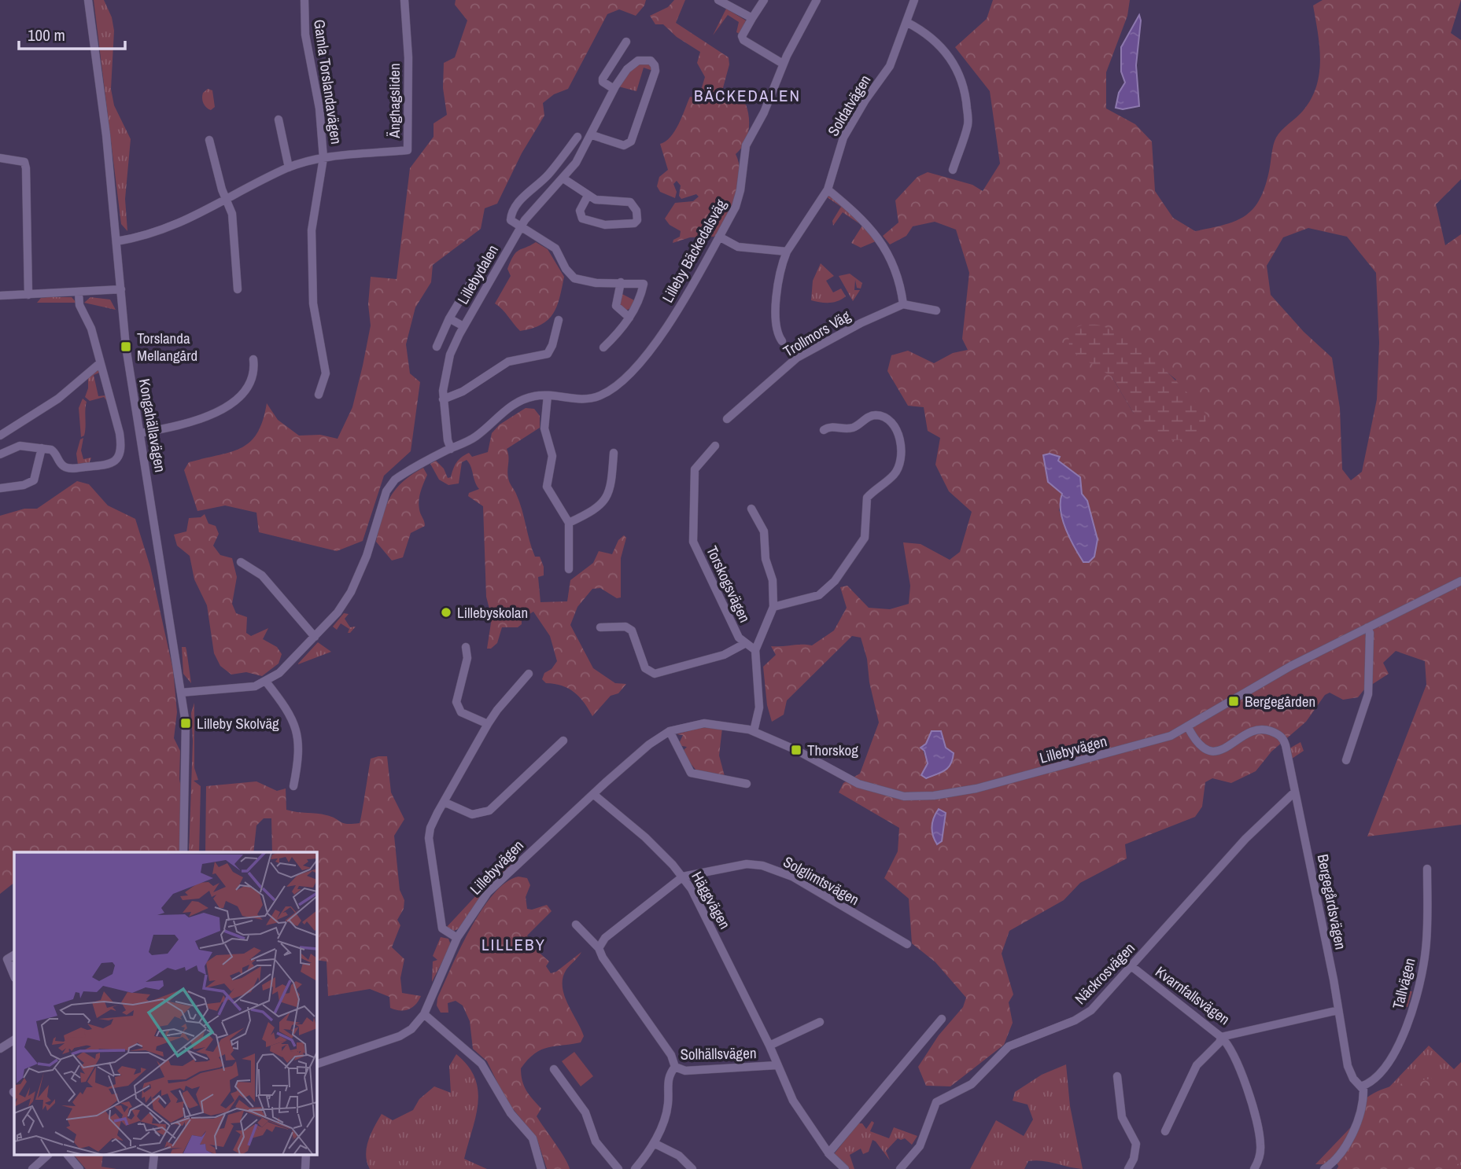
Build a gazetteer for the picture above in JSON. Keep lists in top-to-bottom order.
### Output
{
  "streets": {
    "street": [
      "Gamla Torslandavägen",
      "Änghagsliden",
      "Soldatvägen",
      "Lilleby Bäckedalsväg",
      "Lillebydalen",
      "Trollmors Väg",
      "Kongahällavägen",
      "Torskogsvägen",
      "Lillebyvägen",
      "Solglimtsvägen",
      "Häggvägen",
      "Bergegårdsvägen",
      "Näckrosvägen",
      "Tallvägen",
      "Kvarnfallsvägen",
      "Solhällsvägen"
    ]
  },
  "crossings": [
    ["Gamla Torslandavägen", "Änghagsliden"],
    ["Lilleby Bäckedalsväg", "Lillebydalen"],
    ["Lilleby Bäckedalsväg", "Kongahällavägen"],
    ["Lillebyvägen", "Häggvägen"],
    ["Lillebyvägen", "Bergegårdsvägen"],
    ["Solglimtsvägen", "Häggvägen"],
    ["Häggvägen", "Solhällsvägen"],
    ["Bergegårdsvägen", "Näckrosvägen"],
    ["Bergegårdsvägen", "Tallvägen"],
    ["Bergegårdsvägen", "Kvarnfallsvägen"],
    ["Näckrosvägen", "Kvarnfallsvägen"]
  ],
  "districts": ["BÄCKEDALEN", "LILLEBY"],
  "places": {
    "transit": [
      "Torslanda Mellangård",
      "Bergegården",
      "Lilleby Skolväg",
      "Thorskog"
    ],
    "other": ["Lillebyskolan"]
  },
  "scale_bar": "100 m"
}
